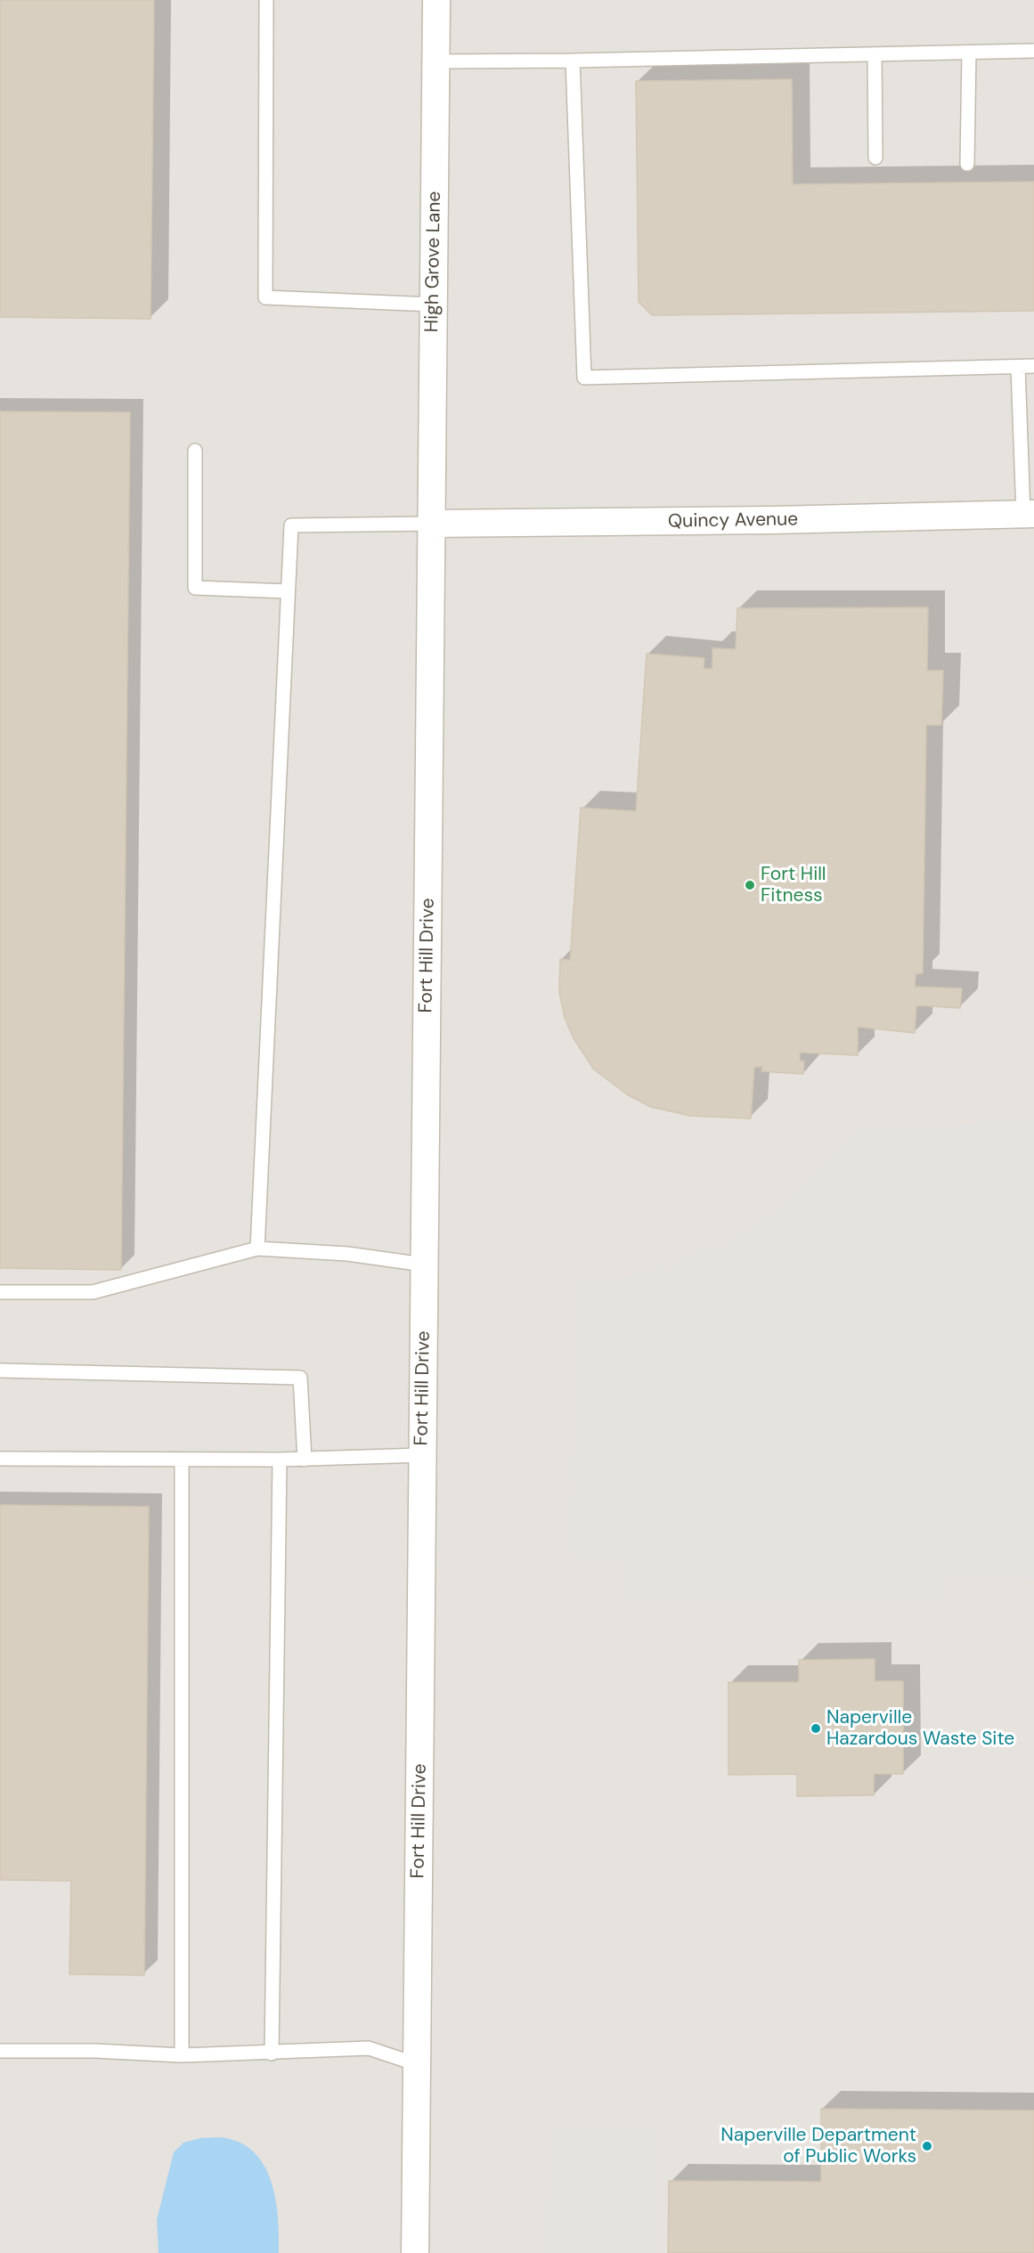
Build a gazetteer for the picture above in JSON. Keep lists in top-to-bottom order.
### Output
{
  "streets": {
    "street": ["High Grove Lane", "Quincy Avenue", "Fort Hill Drive"]
  },
  "crossings": [
    ["High Grove Lane", "Quincy Avenue"],
    ["High Grove Lane", "Fort Hill Drive"],
    ["Quincy Avenue", "Fort Hill Drive"]
  ],
  "places": ["Fort Hill Fitness", "Naperville Hazardous Waste Site", "Naperville Department of Public Works"]
}
